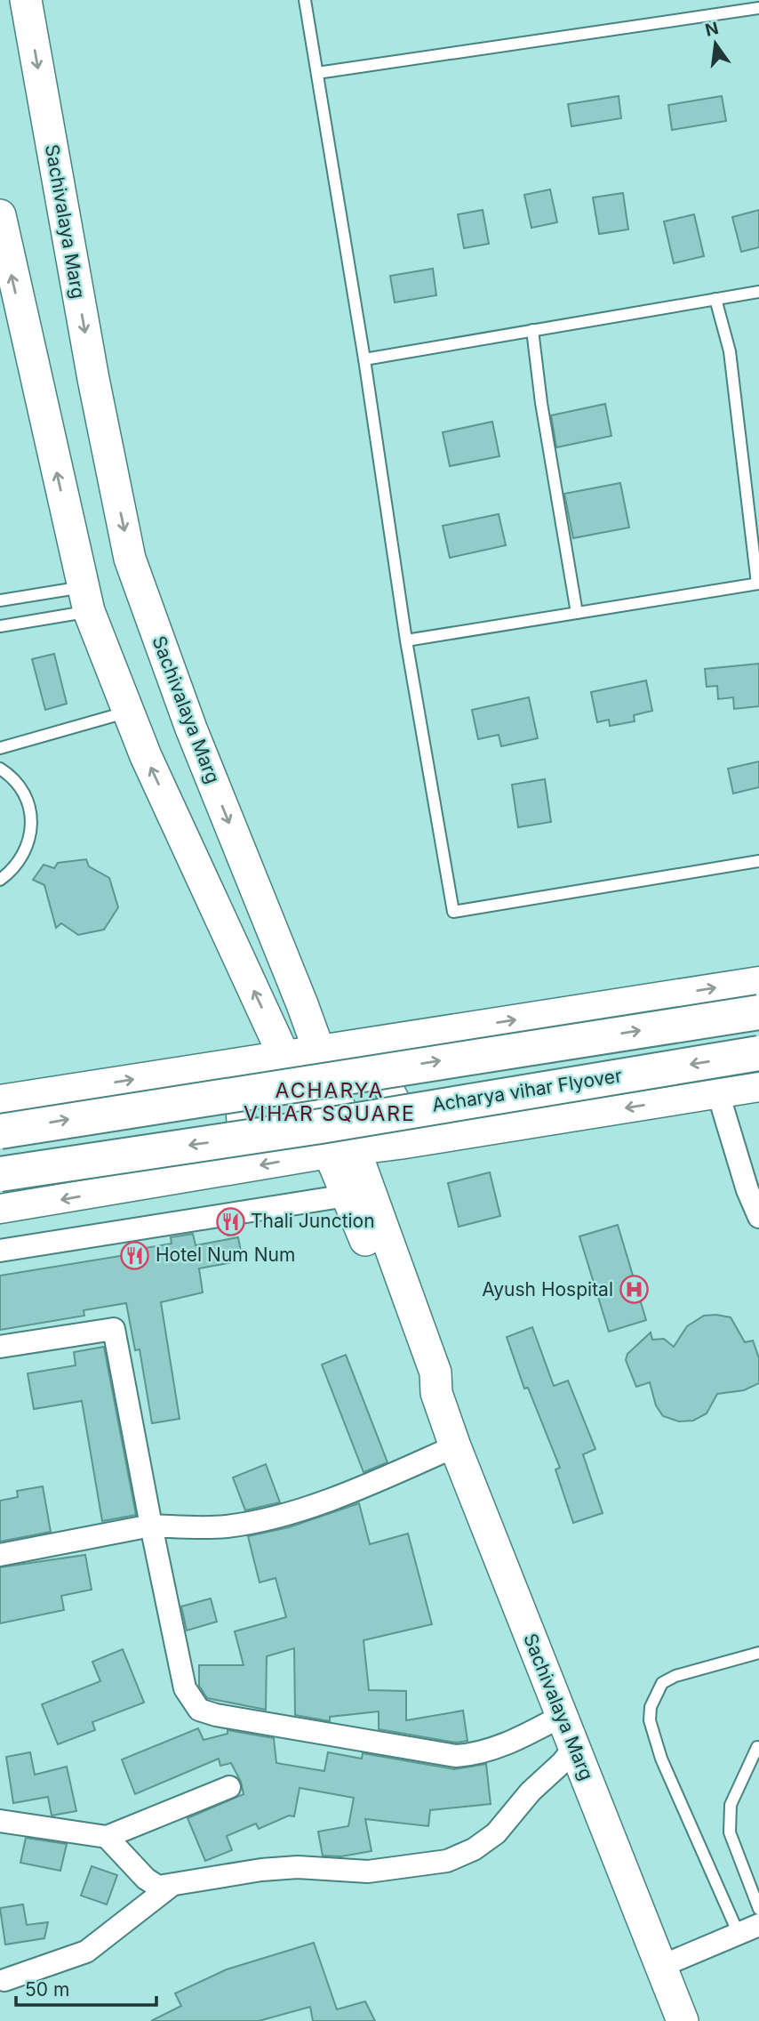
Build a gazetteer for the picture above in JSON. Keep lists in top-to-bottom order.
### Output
{
  "streets": {
    "highway": ["Acharya vihar Flyover"],
    "main road": ["Sachivalaya Marg"]
  },
  "districts": ["ACHARYA VIHAR SQUARE"],
  "places": {
    "restaurant": ["Thali Junction", "Hotel Num Num"],
    "hospital": ["Ayush Hospital"]
  },
  "scale_bar": "50 m",
  "north": "top"
}
